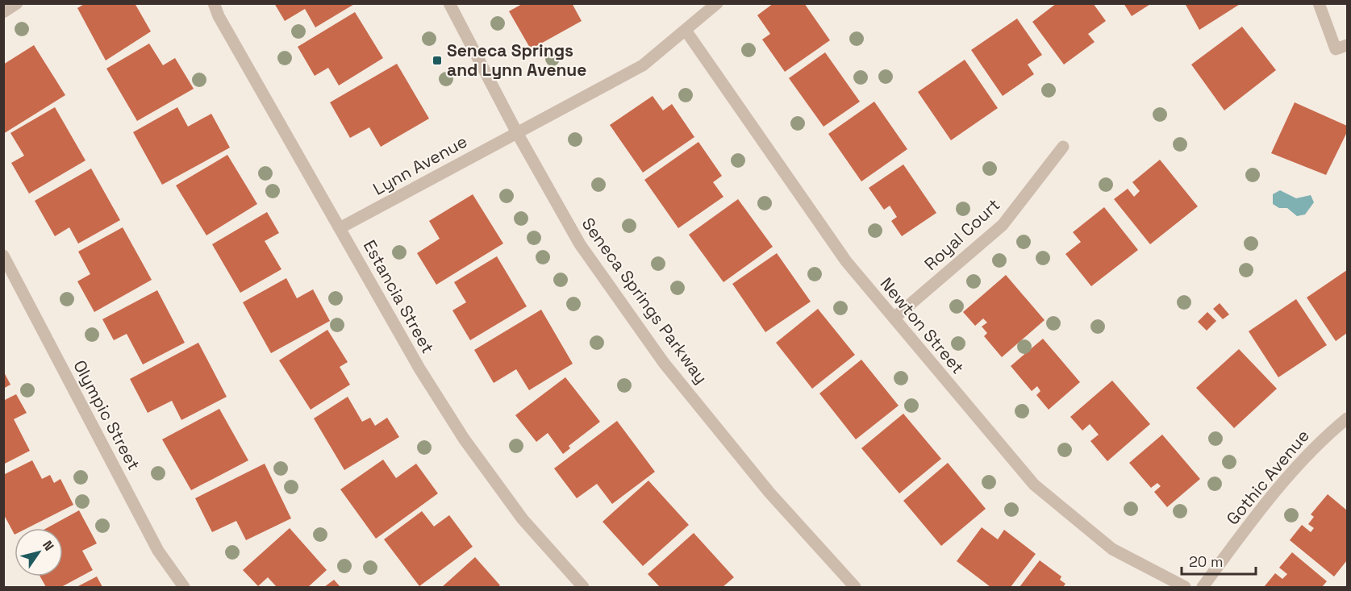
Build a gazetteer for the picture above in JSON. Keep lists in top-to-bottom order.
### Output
{
  "streets": {
    "street": [
      "Lynn Avenue",
      "Royal Court",
      "Estancia Street",
      "Seneca Springs Parkway",
      "Newton Street",
      "Olympic Street",
      "Gothic Avenue"
    ]
  },
  "crossings": [
    ["Lynn Avenue", "Estancia Street"],
    ["Lynn Avenue", "Seneca Springs Parkway"],
    ["Lynn Avenue", "Newton Street"],
    ["Royal Court", "Newton Street"]
  ],
  "places": {
    "transit": ["Seneca Springs and Lynn Avenue"]
  },
  "scale_bar": "20 m",
  "north": "top right"
}
